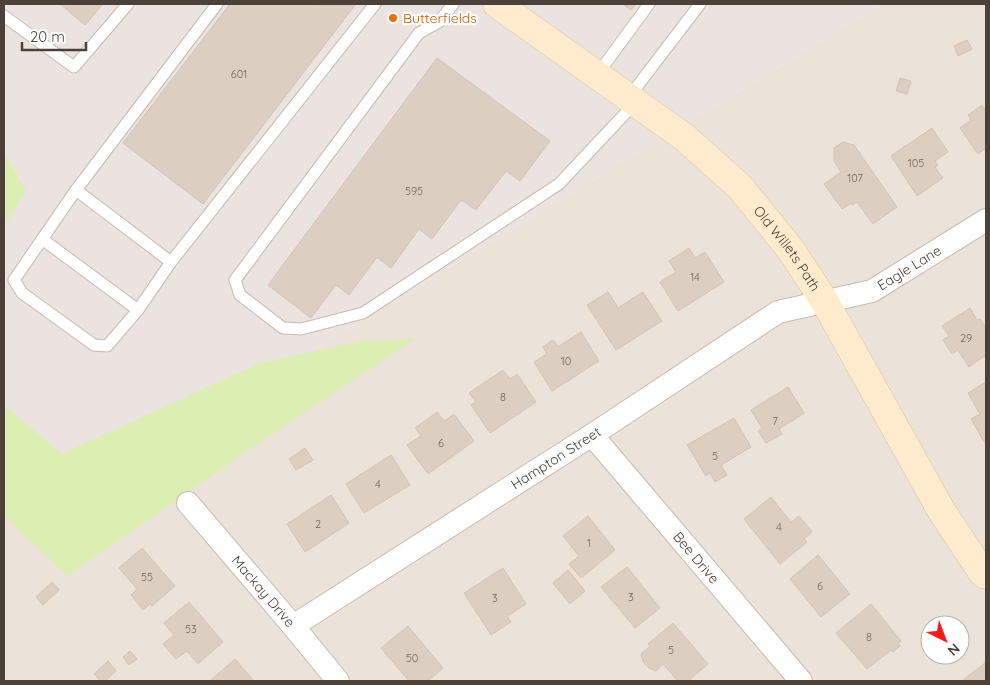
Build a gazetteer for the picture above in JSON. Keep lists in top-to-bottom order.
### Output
{
  "streets": {
    "main road": ["Old Willets Path"],
    "street": [
      "Eagle Lane",
      "Hampton Street",
      "Bee Drive",
      "Mackay Drive"
    ]
  },
  "crossings": [
    ["Old Willets Path", "Eagle Lane"],
    ["Old Willets Path", "Hampton Street"],
    ["Eagle Lane", "Hampton Street"],
    ["Hampton Street", "Bee Drive"],
    ["Hampton Street", "Mackay Drive"]
  ],
  "places": ["Butterfields"],
  "house_numbers": [
    "601",
    "105",
    "107",
    "595",
    "14",
    "29",
    "10",
    "8",
    "7",
    "6",
    "5",
    "4",
    "2",
    "4",
    "1",
    "55",
    "6",
    "3",
    "3",
    "53",
    "8",
    "5",
    "50"
  ],
  "scale_bar": "20 m",
  "north": "bottom right"
}
